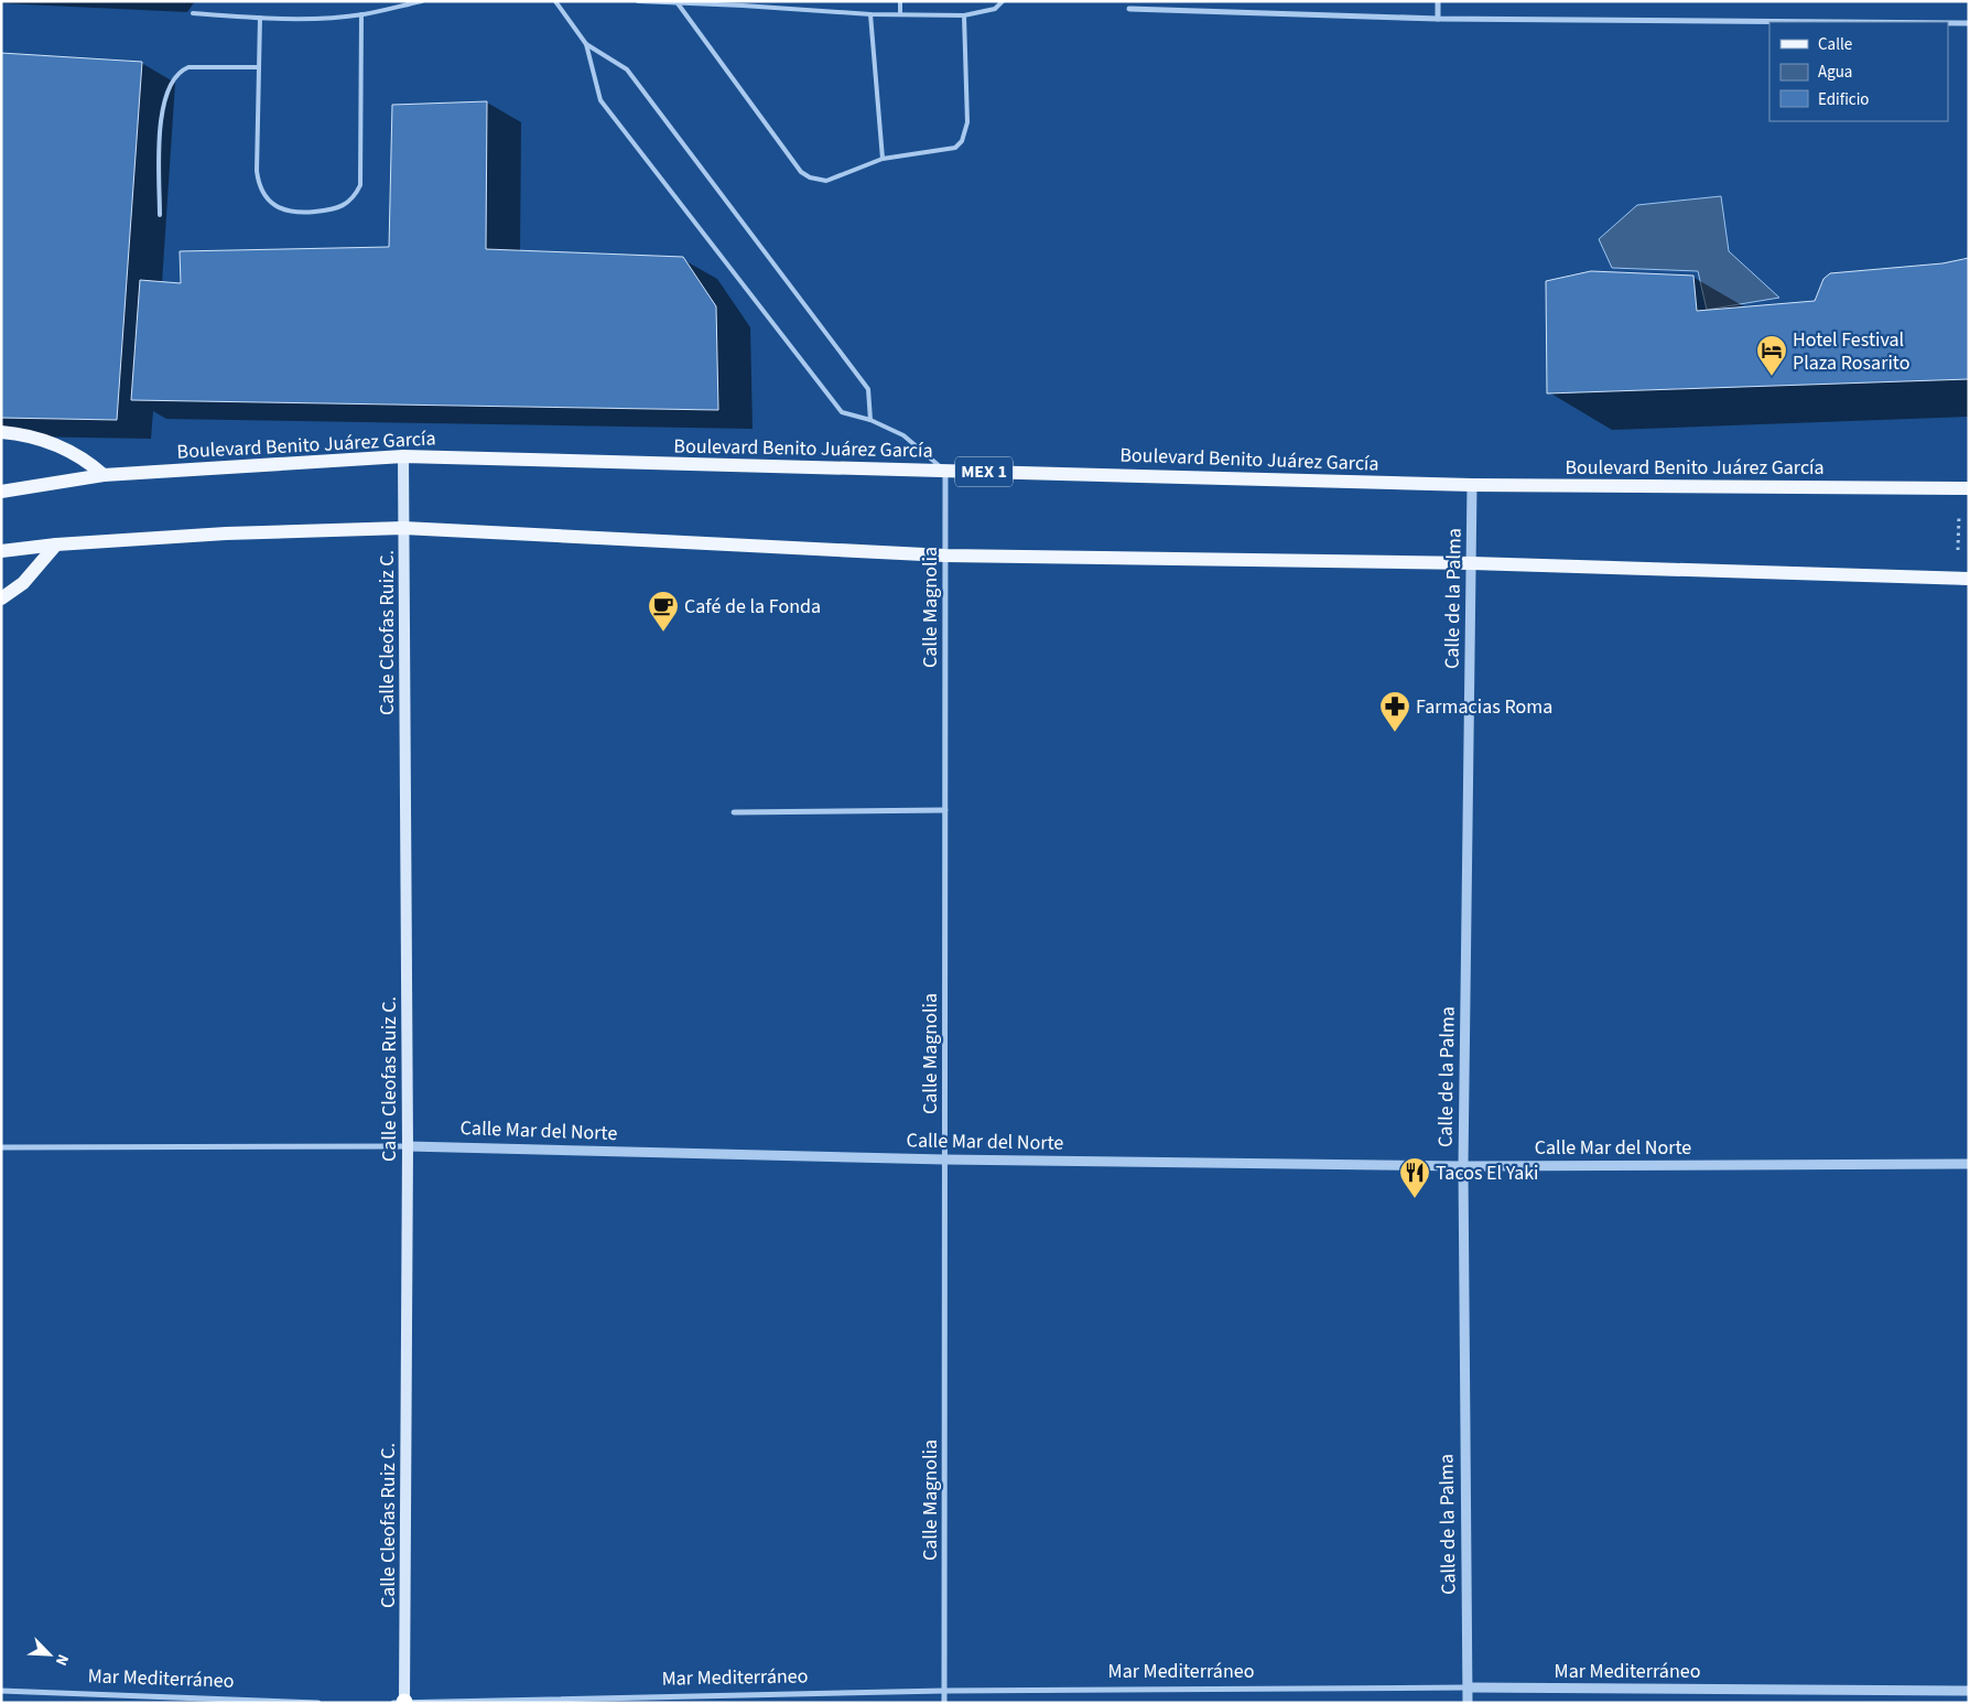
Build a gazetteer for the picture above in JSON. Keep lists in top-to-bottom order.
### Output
{
  "streets": {
    "main road": ["Boulevard Benito Juárez García", "MEX 1", "Calle Cleofas Ruiz C."],
    "street": [
      "Calle de la Palma",
      "Calle Magnolia",
      "Calle Mar del Norte",
      "Mar Mediterráneo"
    ]
  },
  "crossings": [
    ["Boulevard Benito Juárez García", "Calle de la Palma"],
    ["Boulevard Benito Juárez García", "Calle Magnolia"],
    ["Boulevard Benito Juárez García", "Calle Cleofas Ruiz C."],
    ["Calle de la Palma", "Calle Mar del Norte"],
    ["Calle de la Palma", "Mar Mediterráneo"],
    ["Calle Magnolia", "Calle Mar del Norte"],
    ["Calle Magnolia", "Mar Mediterráneo"],
    ["Calle Cleofas Ruiz C.", "Calle Mar del Norte"],
    ["Calle Cleofas Ruiz C.", "Mar Mediterráneo"]
  ],
  "places": {
    "hotel": ["Hotel Festival Plaza Rosarito"],
    "cafe": ["Café de la Fonda"],
    "pharmacy": ["Farmacias Roma"],
    "restaurant": ["Tacos El Yaki"]
  },
  "legend": ["Calle", "Agua", "Edificio"],
  "north": "bottom right"
}
